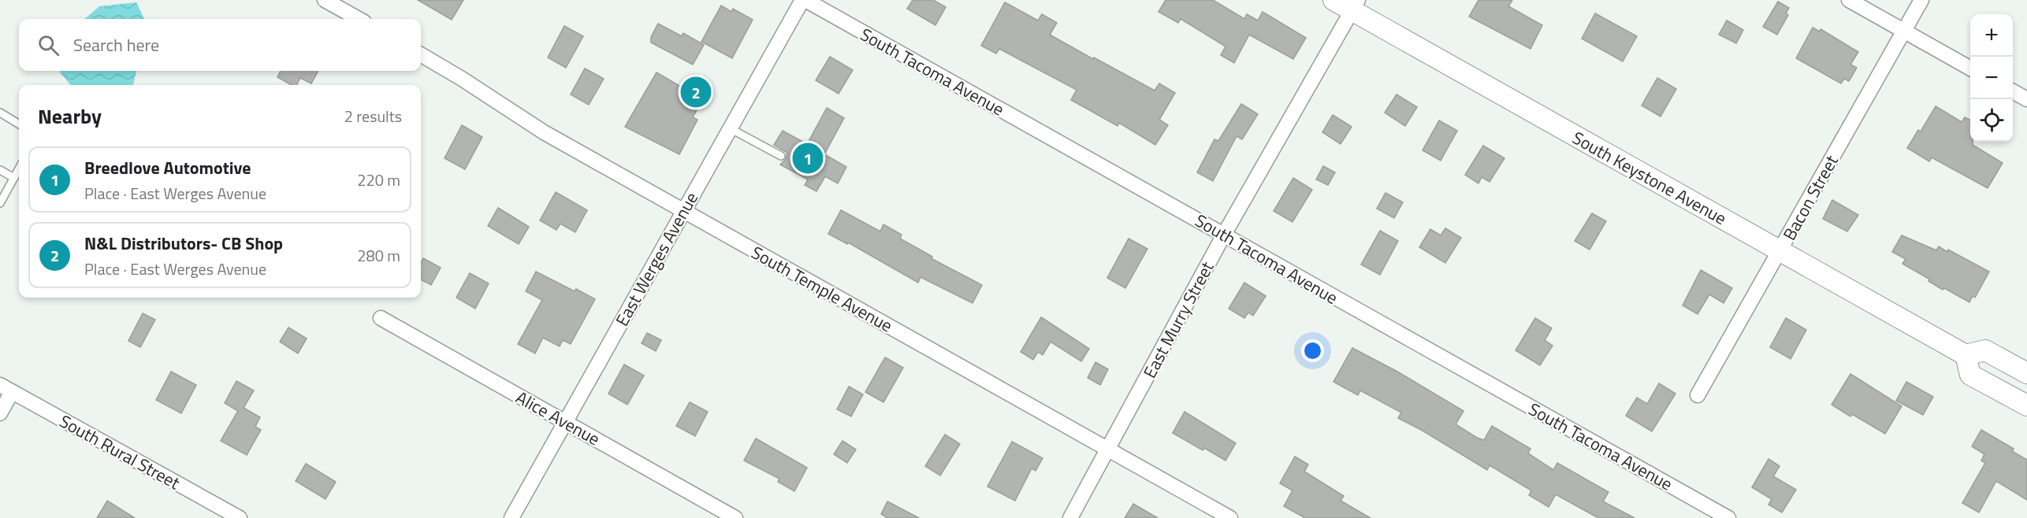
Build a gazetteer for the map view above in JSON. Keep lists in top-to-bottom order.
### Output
{
  "streets": {
    "main road": ["South Keystone Avenue"],
    "street": [
      "South Tacoma Avenue",
      "Bacon Street",
      "East Werges Avenue",
      "South Temple Avenue",
      "East Murry Street",
      "Alice Avenue",
      "South Rural Street"
    ]
  },
  "crossings": [
    ["South Tacoma Avenue", "East Werges Avenue"],
    ["South Tacoma Avenue", "East Murry Street"],
    ["South Keystone Avenue", "Bacon Street"],
    ["South Keystone Avenue", "East Murry Street"],
    ["East Werges Avenue", "South Temple Avenue"],
    ["East Werges Avenue", "Alice Avenue"],
    ["South Temple Avenue", "East Murry Street"]
  ],
  "page": {
    "map_buttons": ["+", "−"],
    "search": "Search here",
    "pins": ["2", "1"],
    "heading": ["Nearby", "2 results"],
    "list": [
      {
        "mark": "1",
        "name": "Breedlove Automotive",
        "note": "Place · East Werges Avenue",
        "value": "220 m"
      },
      {
        "mark": "2",
        "name": "N&L Distributors- CB Shop",
        "note": "Place · East Werges Avenue",
        "value": "280 m"
      }
    ]
  }
}
